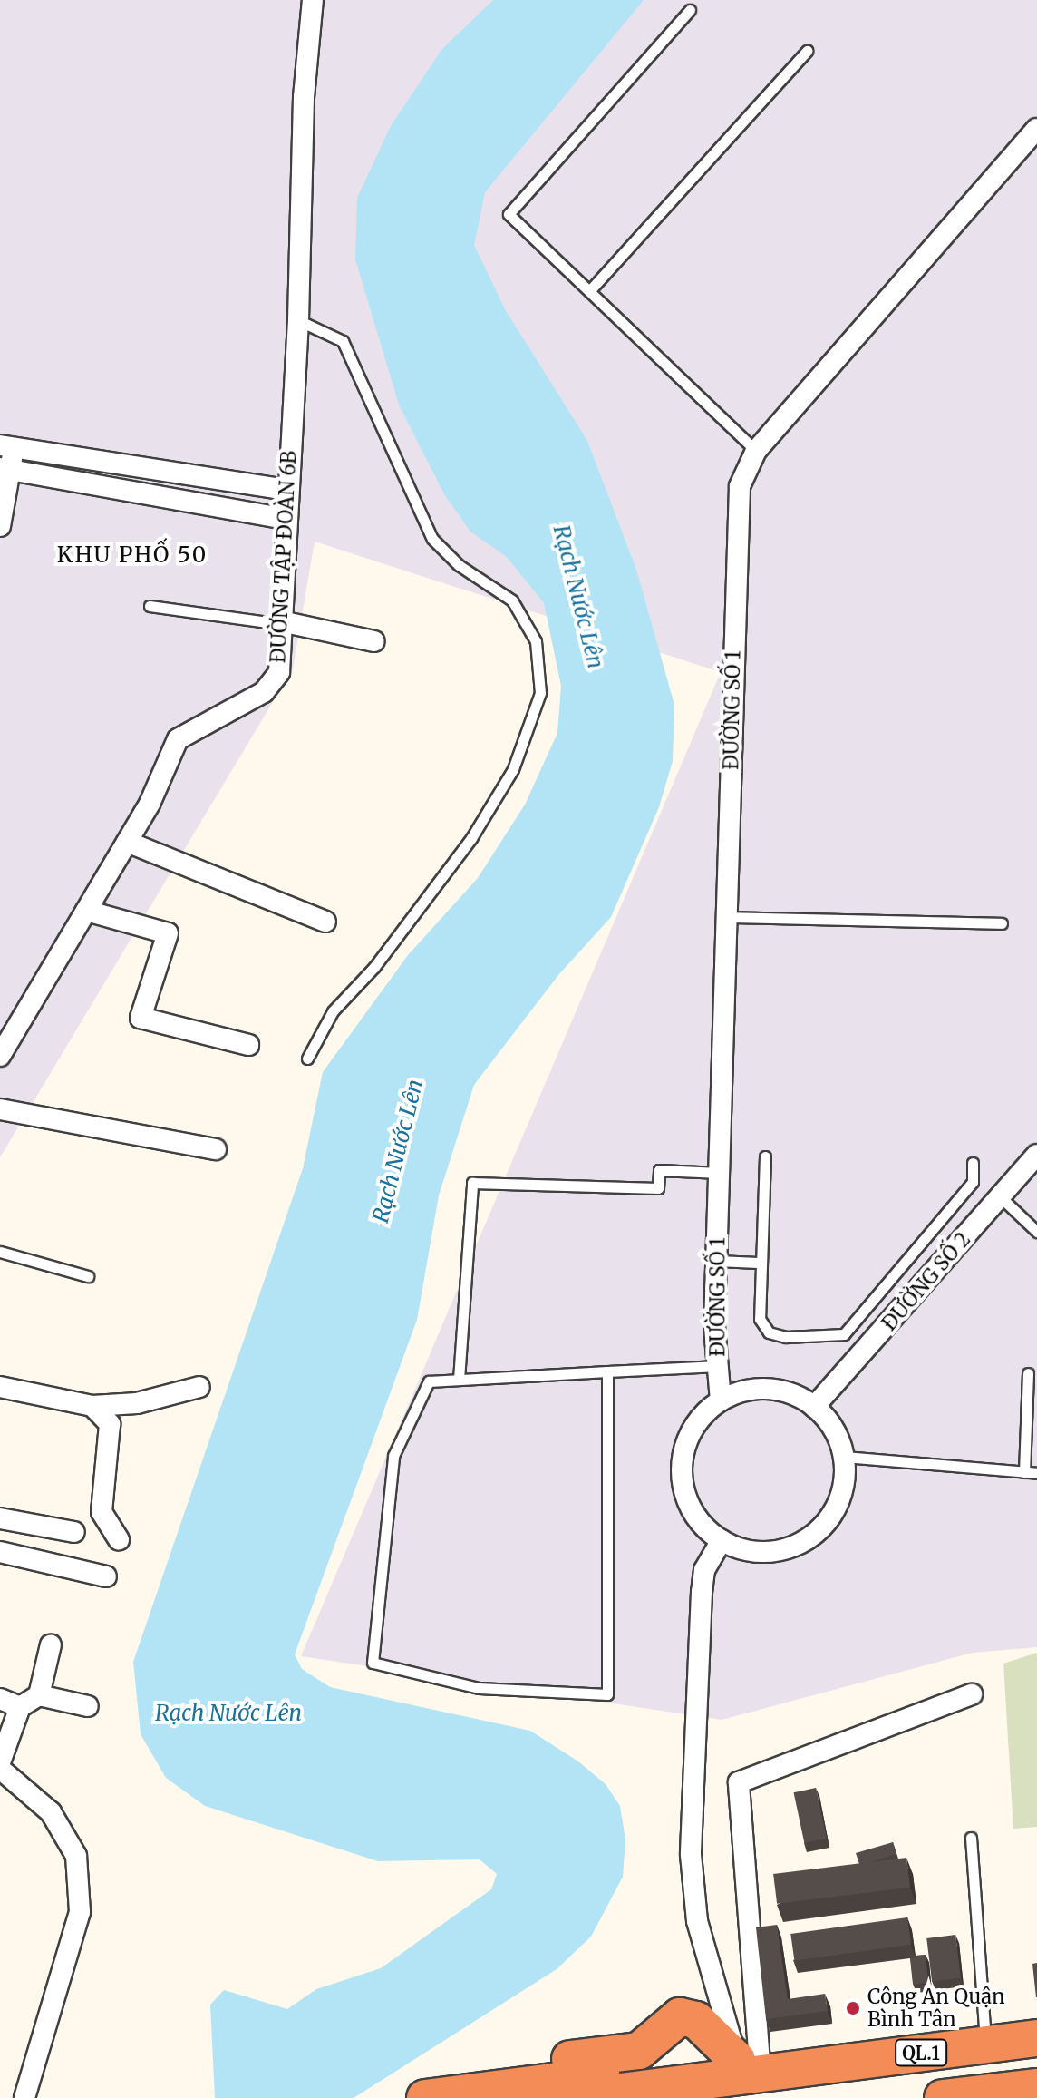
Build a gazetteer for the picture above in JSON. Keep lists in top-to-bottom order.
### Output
{
  "streets": {
    "highway": ["QL.1"],
    "street": ["ĐƯỜNG TẬP ĐOÀN 6B", "ĐƯỜNG SỐ 1", "ĐƯỜNG SỐ 2"]
  },
  "crossings": [
    ["ĐƯỜNG SỐ 1", "ĐƯỜNG SỐ 2"]
  ],
  "districts": ["KHU PHỐ 50"],
  "water": ["Rạch Nước Lên"],
  "places": ["Công An Quận Bình Tân"]
}
